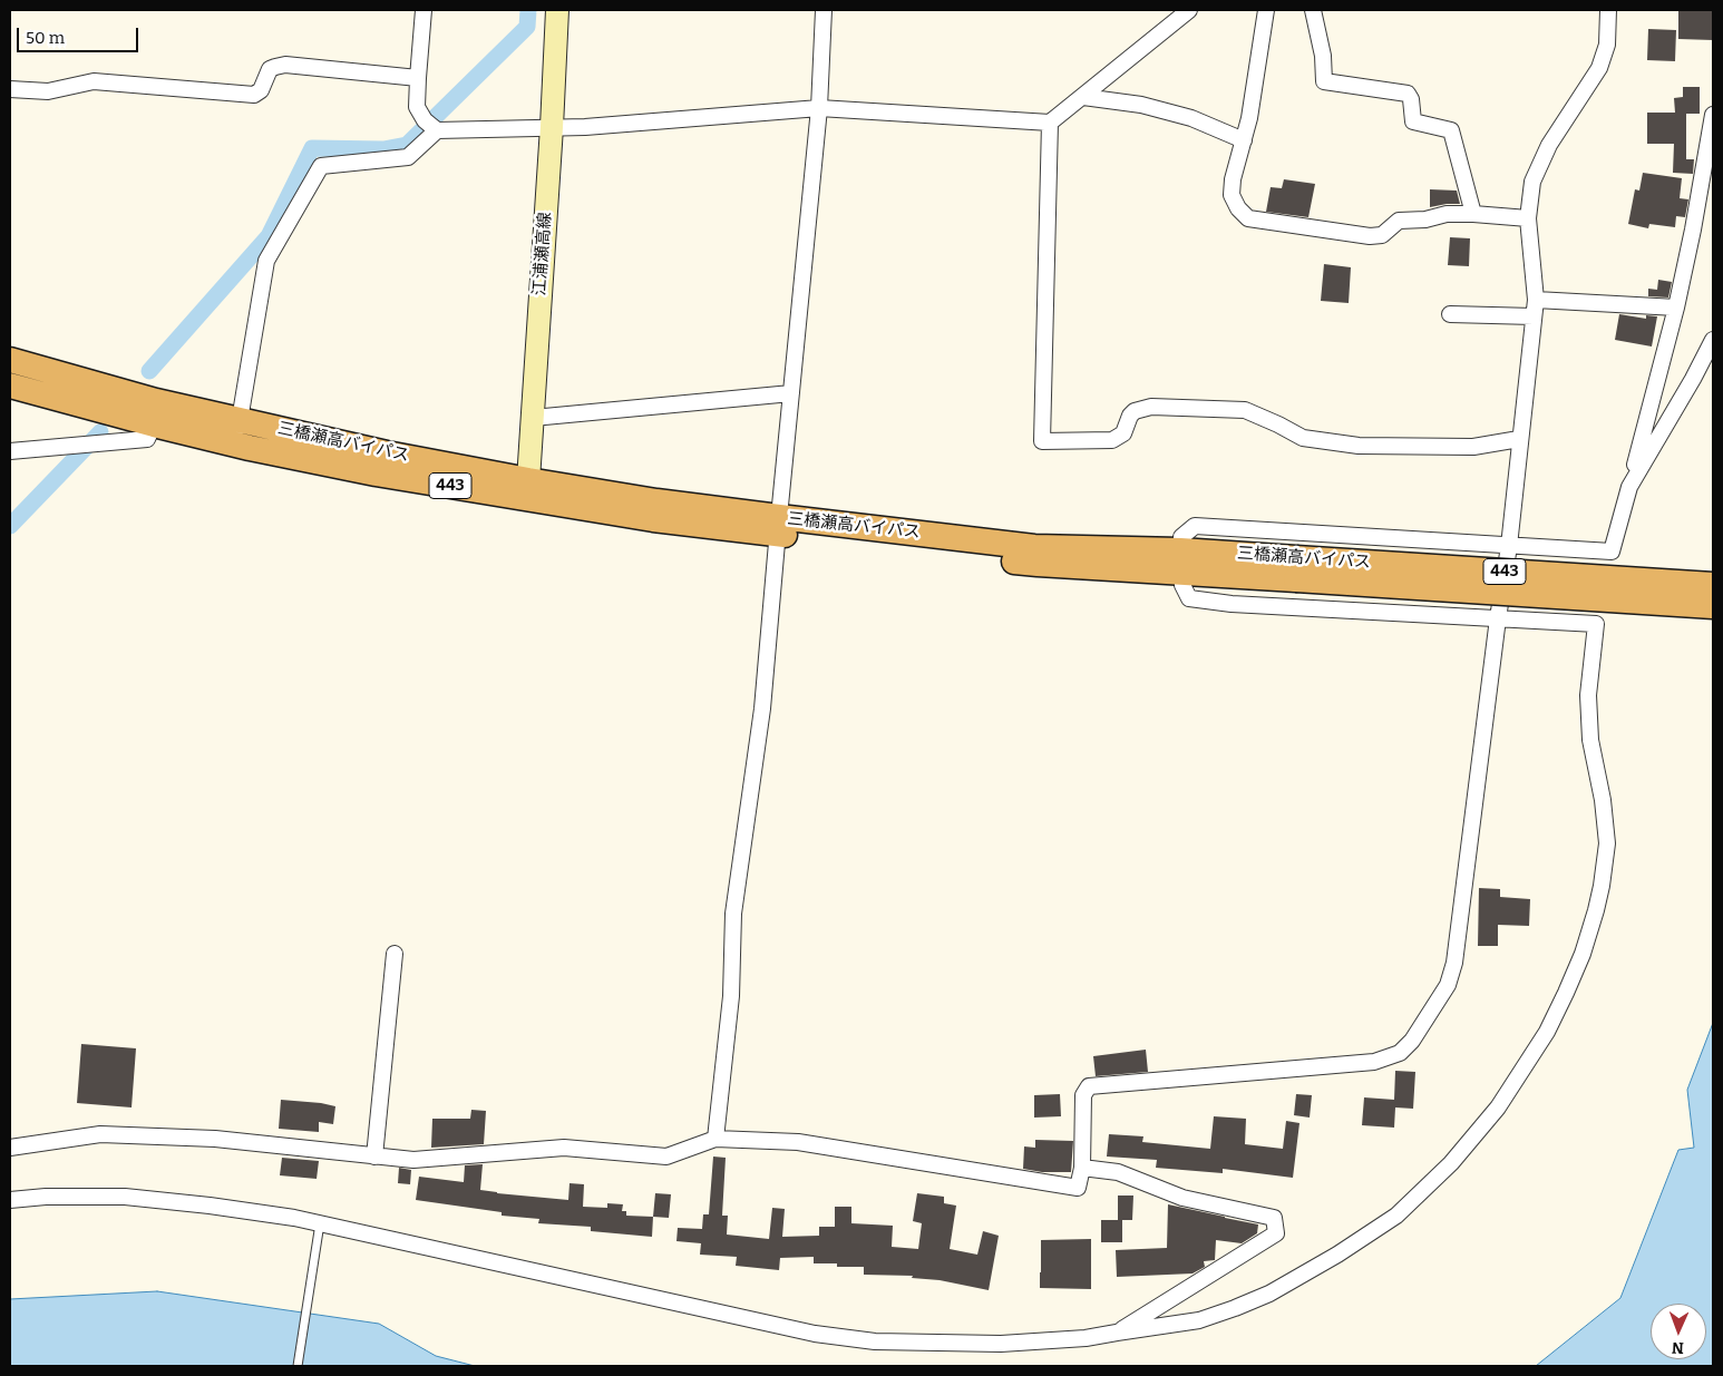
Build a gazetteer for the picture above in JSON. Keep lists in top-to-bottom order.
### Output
{
  "streets": {
    "highway": ["三橋瀬高バイパス", "443"],
    "main road": ["江浦瀬高線"]
  },
  "crossings": [
    ["江浦瀬高線", "三橋瀬高バイパス"]
  ],
  "scale_bar": "50 m",
  "north": "bottom"
}
